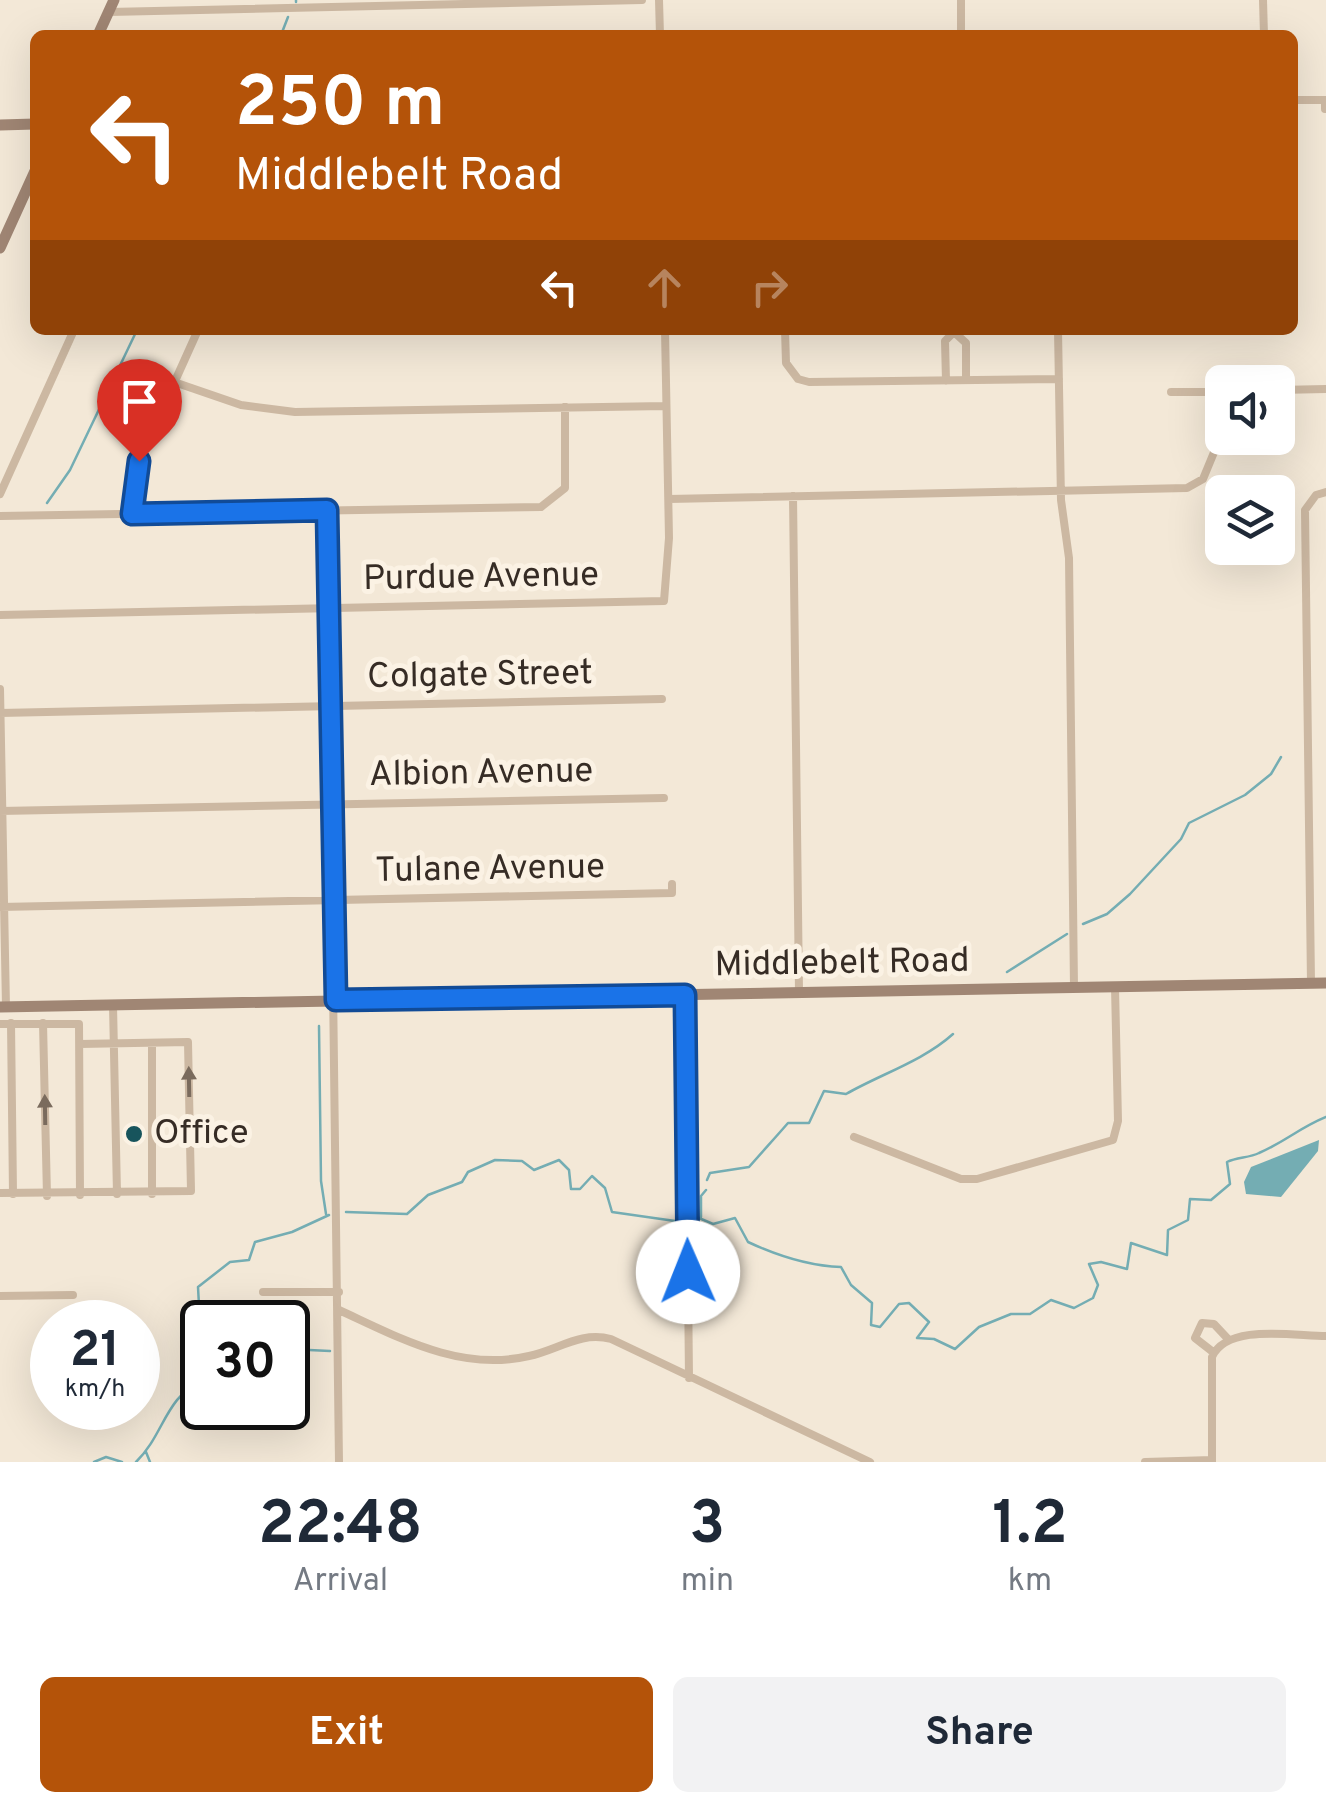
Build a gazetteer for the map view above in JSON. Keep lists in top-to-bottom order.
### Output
{
  "streets": {
    "street": [
      "Purdue Avenue",
      "Colgate Street",
      "Albion Avenue",
      "Tulane Avenue",
      "Middlebelt Road"
    ]
  },
  "places": ["Office"],
  "page": {
    "turn": ["250 m", "Middlebelt Road"],
    "speed": "21 km/h",
    "limit": "30",
    "eta": [
      "22:48",
      "Arrival",
      "3",
      "min",
      "1.2",
      "km"
    ],
    "buttons": ["Exit", "Share"]
  }
}
